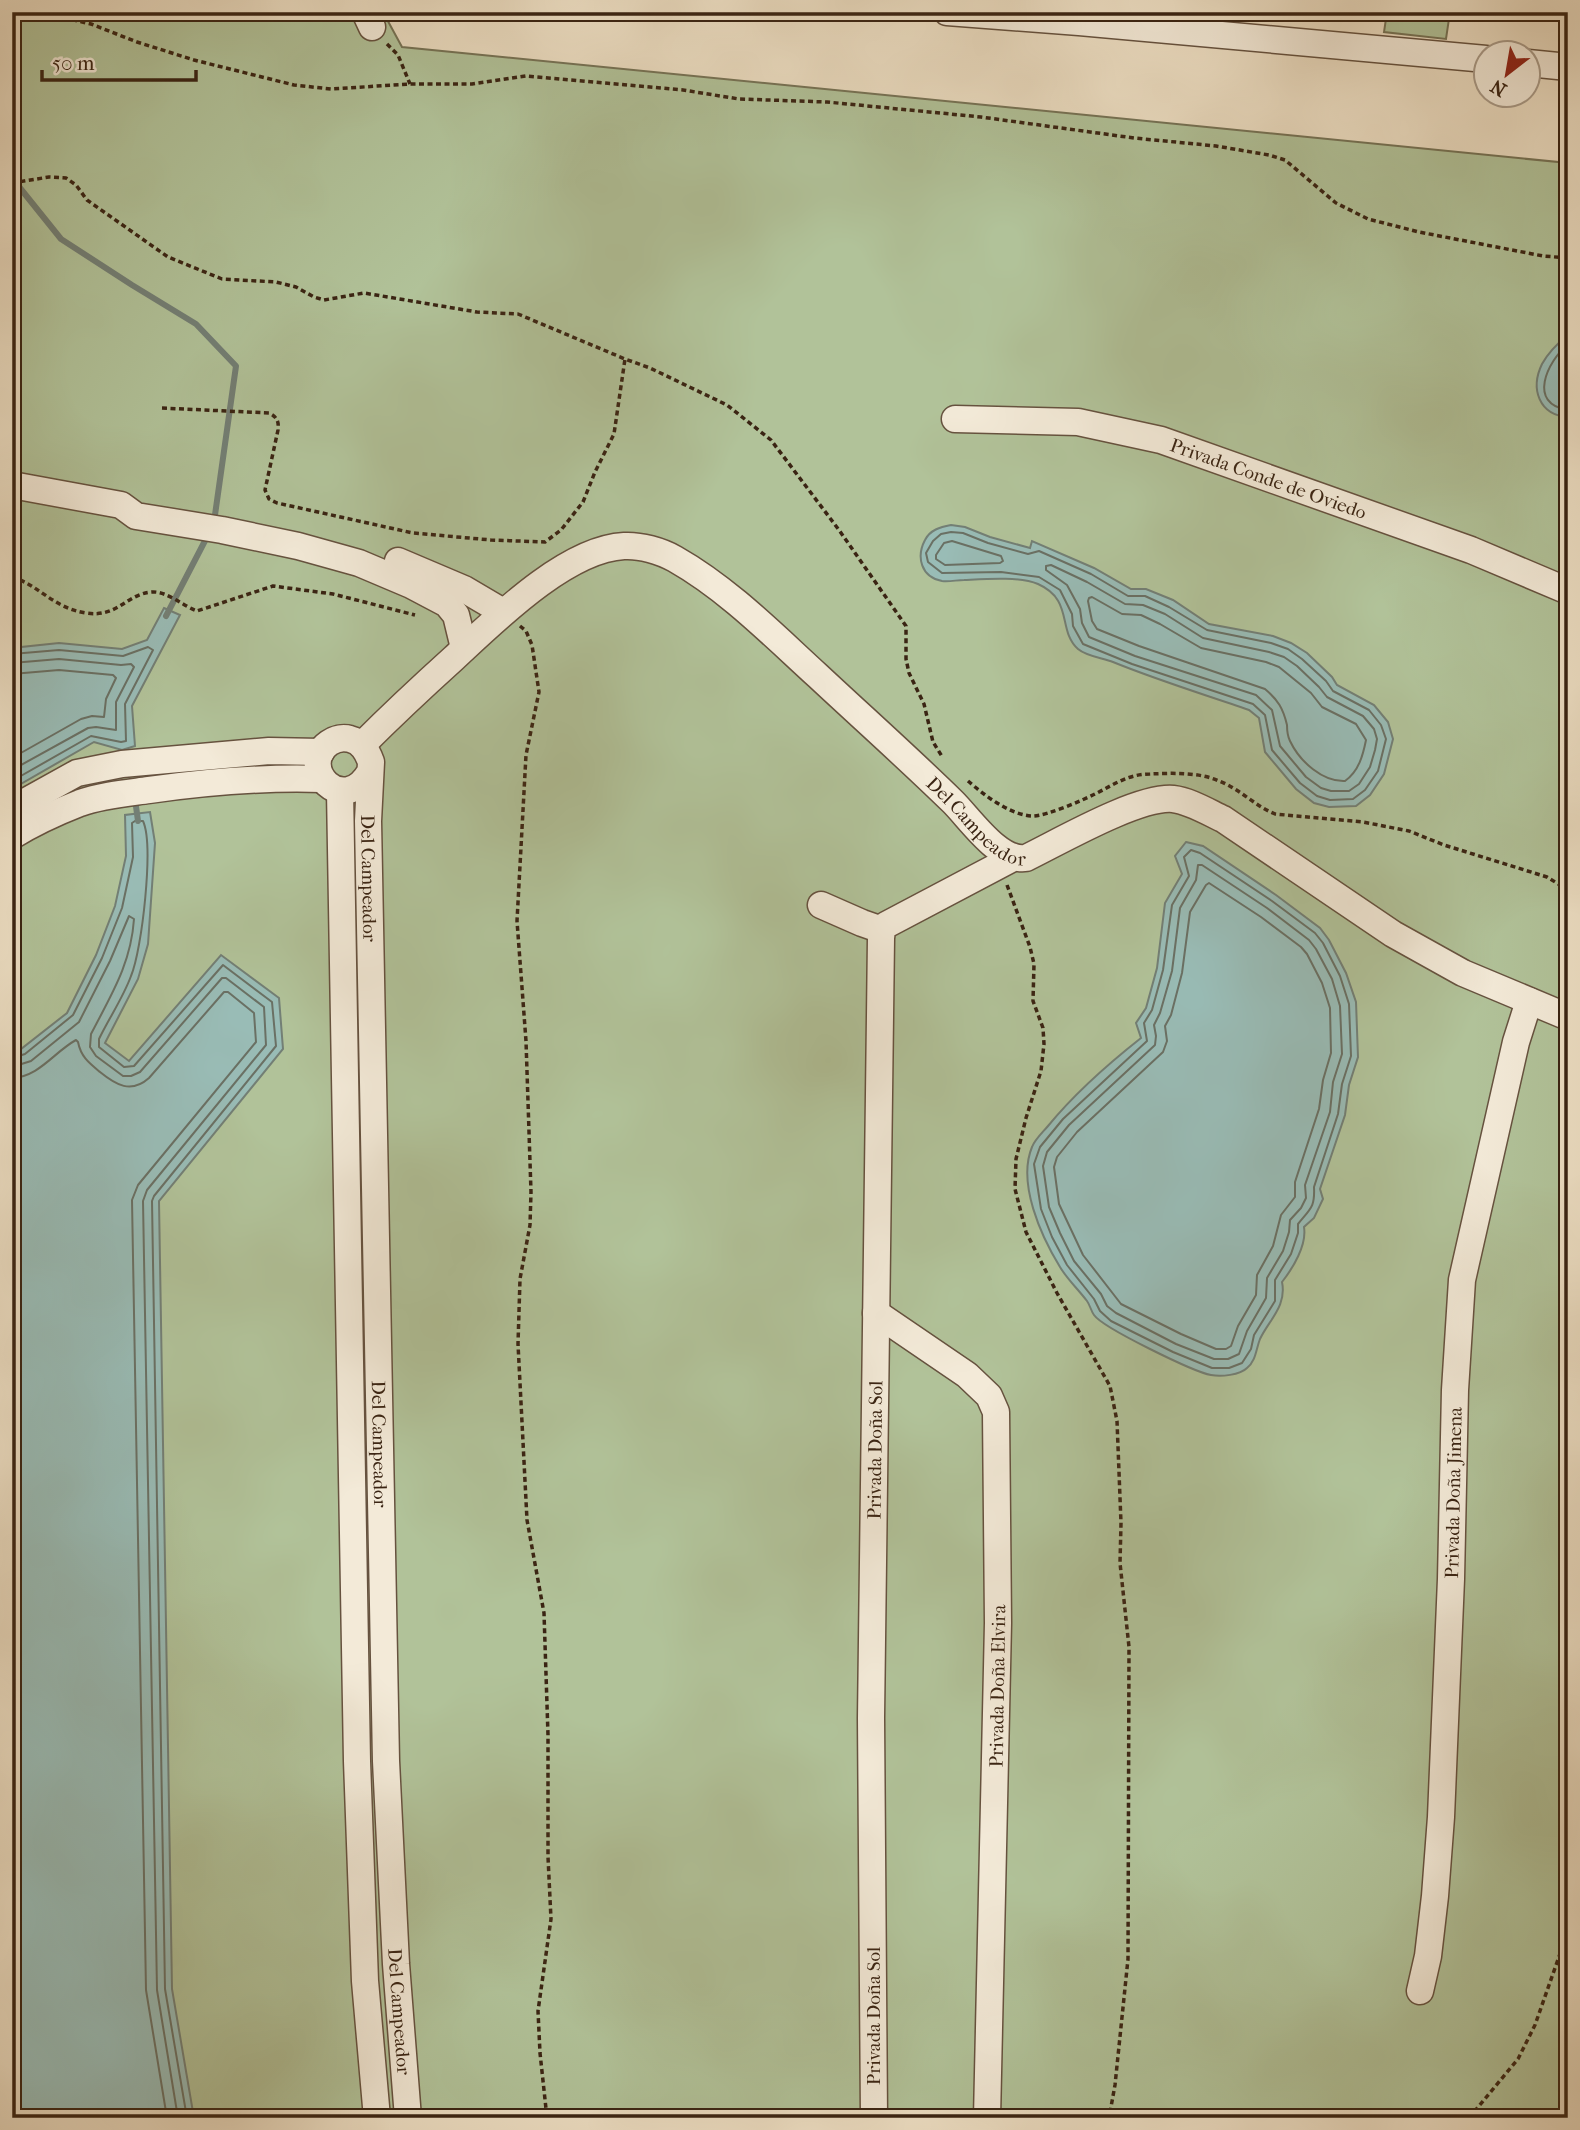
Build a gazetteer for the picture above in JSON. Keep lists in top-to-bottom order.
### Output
{
  "streets": {
    "street": [
      "Privada Conde de Oviedo",
      "Del Campeador",
      "Privada Doña Sol",
      "Privada Doña Jimena",
      "Privada Doña Elvira"
    ]
  },
  "crossings": [
    ["Del Campeador", "Privada Doña Jimena"],
    ["Privada Doña Sol", "Privada Doña Elvira"]
  ],
  "scale_bar": "50 m",
  "north": "bottom left"
}
